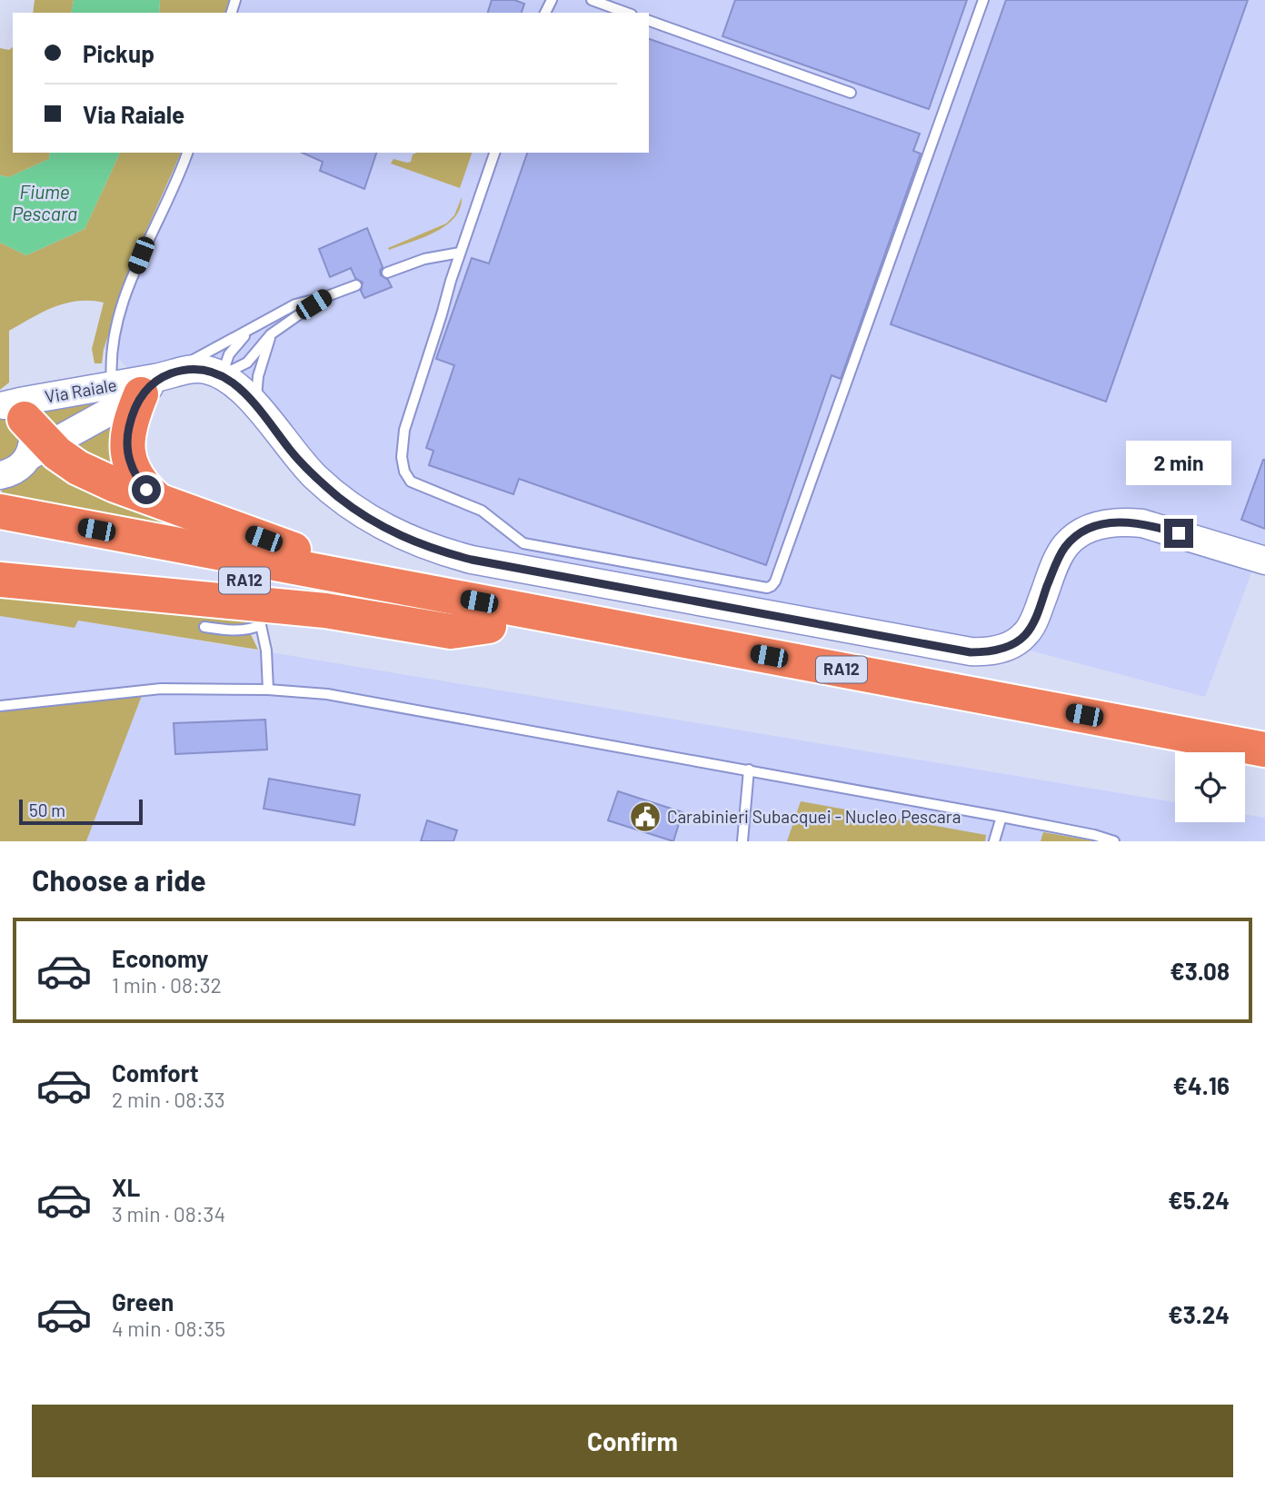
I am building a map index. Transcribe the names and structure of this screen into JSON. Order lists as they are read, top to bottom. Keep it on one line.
{"streets":{"highway":["RA12"],"street":["Via Raiale"]},"water":["Fiume Pescara"],"places":{"public building":["Carabinieri Subacquei - Nucleo Pescara"]},"scale_bar":"50 m","page":{"banner":["Pickup","Via Raiale"],"bubble":"2 min","scale":"50 m","heading":"Choose a ride","list":[{"name":"Economy","note":"1 min · 08:32","value":"€3.08"},{"name":"Comfort","note":"2 min · 08:33","value":"€4.16"},{"name":"XL","note":"3 min · 08:34","value":"€5.24"},{"name":"Green","note":"4 min · 08:35","value":"€3.24"}],"buttons":"Confirm"}}
